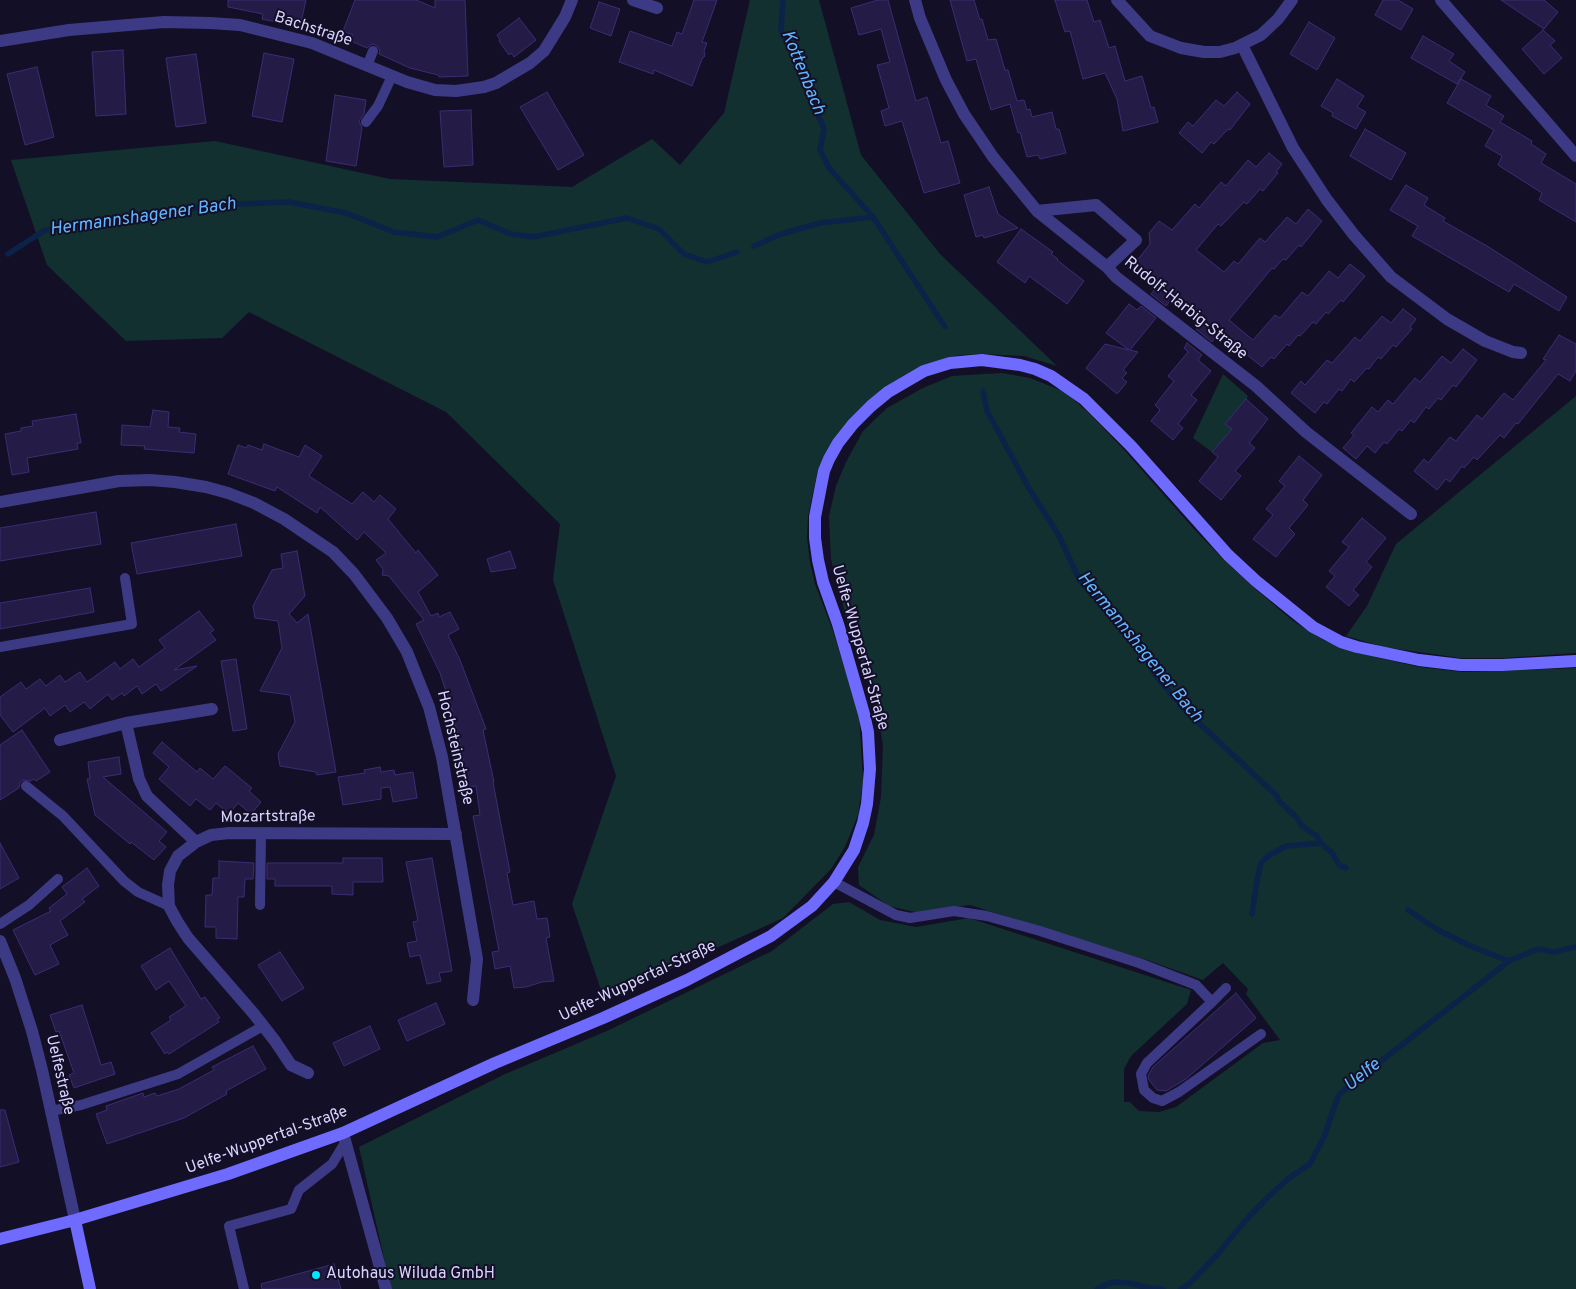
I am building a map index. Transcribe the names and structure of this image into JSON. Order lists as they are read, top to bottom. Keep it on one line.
{"streets":{"main road":["Uelfe-Wuppertal-Straße"],"street":["Bachstraße","Rudolf-Harbig-Straße","Hochsteinstraße","Mozartstraße","Uelfestraße"]},"crossings":[["Uelfe-Wuppertal-Straße","Uelfestraße"],["Hochsteinstraße","Mozartstraße"]],"water":["Kottenbach","Hermannshagener Bach","Uelfe"],"places":["Autohaus Wiluda GmbH"]}
